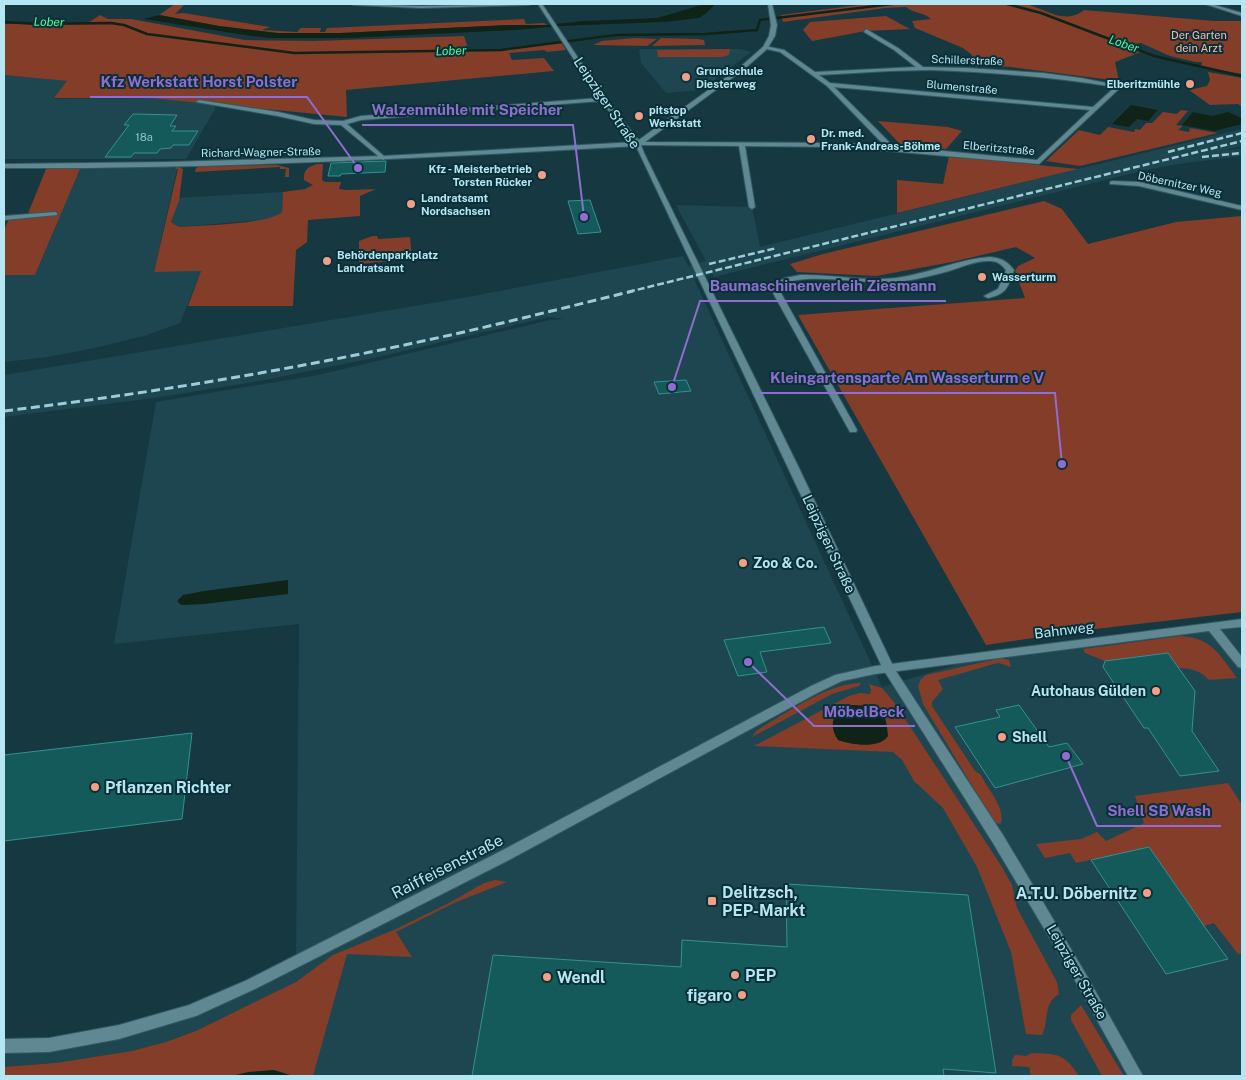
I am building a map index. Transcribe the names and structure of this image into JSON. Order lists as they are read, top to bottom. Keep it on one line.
{"streets":{"street":["Schillerstraße","Blumenstraße","Leipziger Straße","Elberitzstraße","Richard-Wagner-Straße","Döbernitzer Weg","Bahnweg","Raiffeisenstraße"]},"crossings":[["Schillerstraße","Elberitzstraße"],["Blumenstraße","Elberitzstraße"],["Leipziger Straße","Elberitzstraße"],["Leipziger Straße","Richard-Wagner-Straße"],["Leipziger Straße","Bahnweg"],["Leipziger Straße","Raiffeisenstraße"],["Elberitzstraße","Richard-Wagner-Straße"],["Bahnweg","Raiffeisenstraße"]],"water":["Lober"],"parks":["Der Garten dein Arzt"],"places":{"other":["Grundschule Diesterweg","Elberitzmühle","pitstop Werkstatt","Dr. med. Frank-Andreas-Böhme","Kfz Werkstatt Horst Polster","Kfz - Meisterbetrieb Torsten Rücker","Landratsamt Nordsachsen","Walzenmühle mit Speicher","Behördenparkplatz Landratsamt","Wasserturm","Baumaschinenverleih Ziesmann","Kleingartensparte Am Wasserturm e V","Zoo & Co.","MöbelBeck","Autohaus Gülden","Shell","Shell SB Wash","Pflanzen Richter","A.T.U. Döbernitz","PEP","Wendl","figaro"],"transit":["Delitzsch, PEP-Markt"]},"house_numbers":["18a"]}
